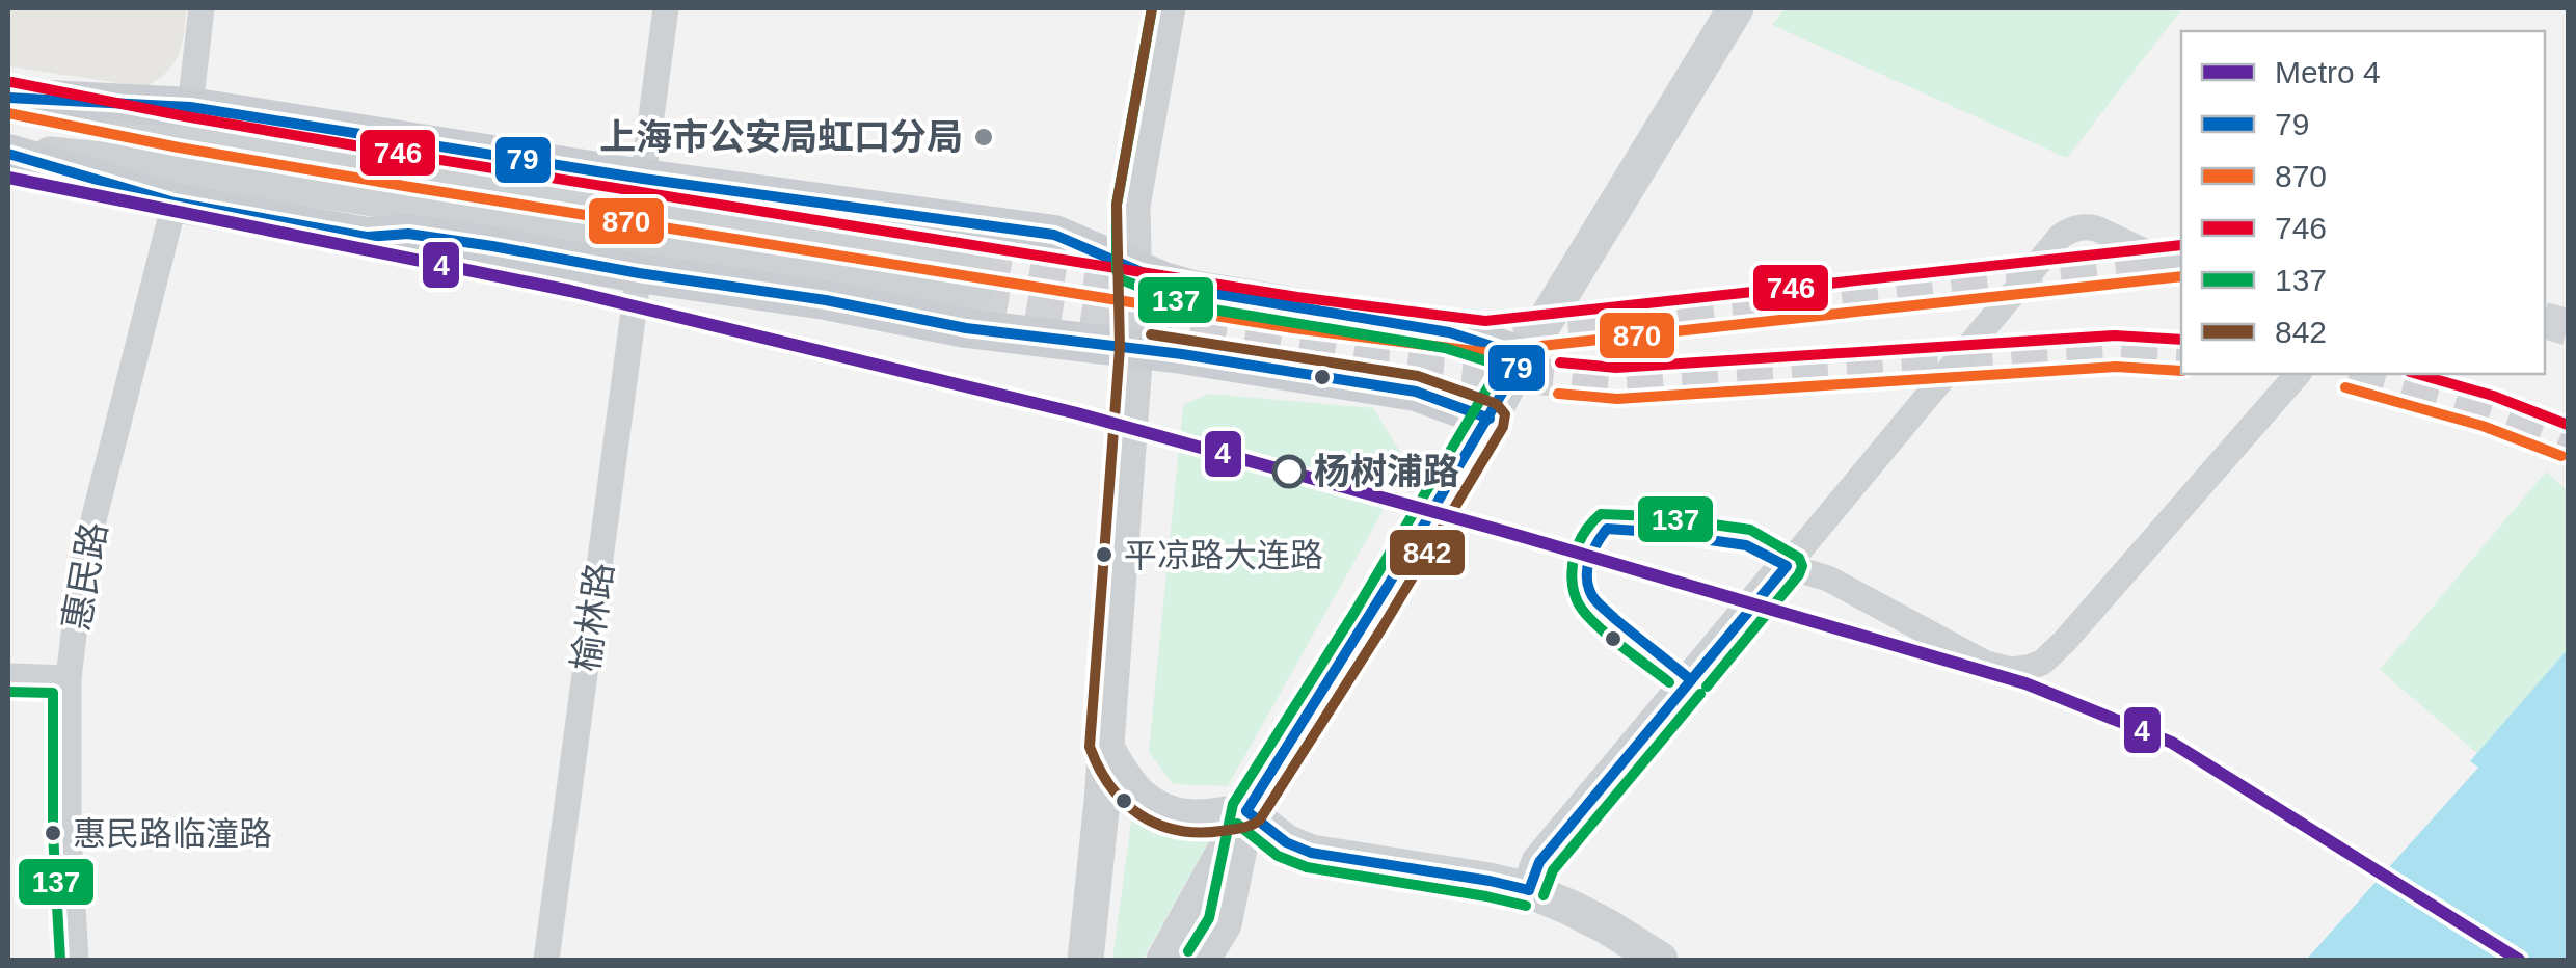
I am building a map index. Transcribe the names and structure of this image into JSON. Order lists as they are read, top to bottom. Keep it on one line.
{"streets":{"street":["惠民路","榆林路"]},"places":["上海市公安局虹口分局","杨树浦路","平凉路大连路","惠民路临潼路"],"lines":["transit line 137","transit line 842","transit line 746","transit line 79","transit line 870","metro line 4"],"legend":["Metro 4","79","870","746","137","842"]}
